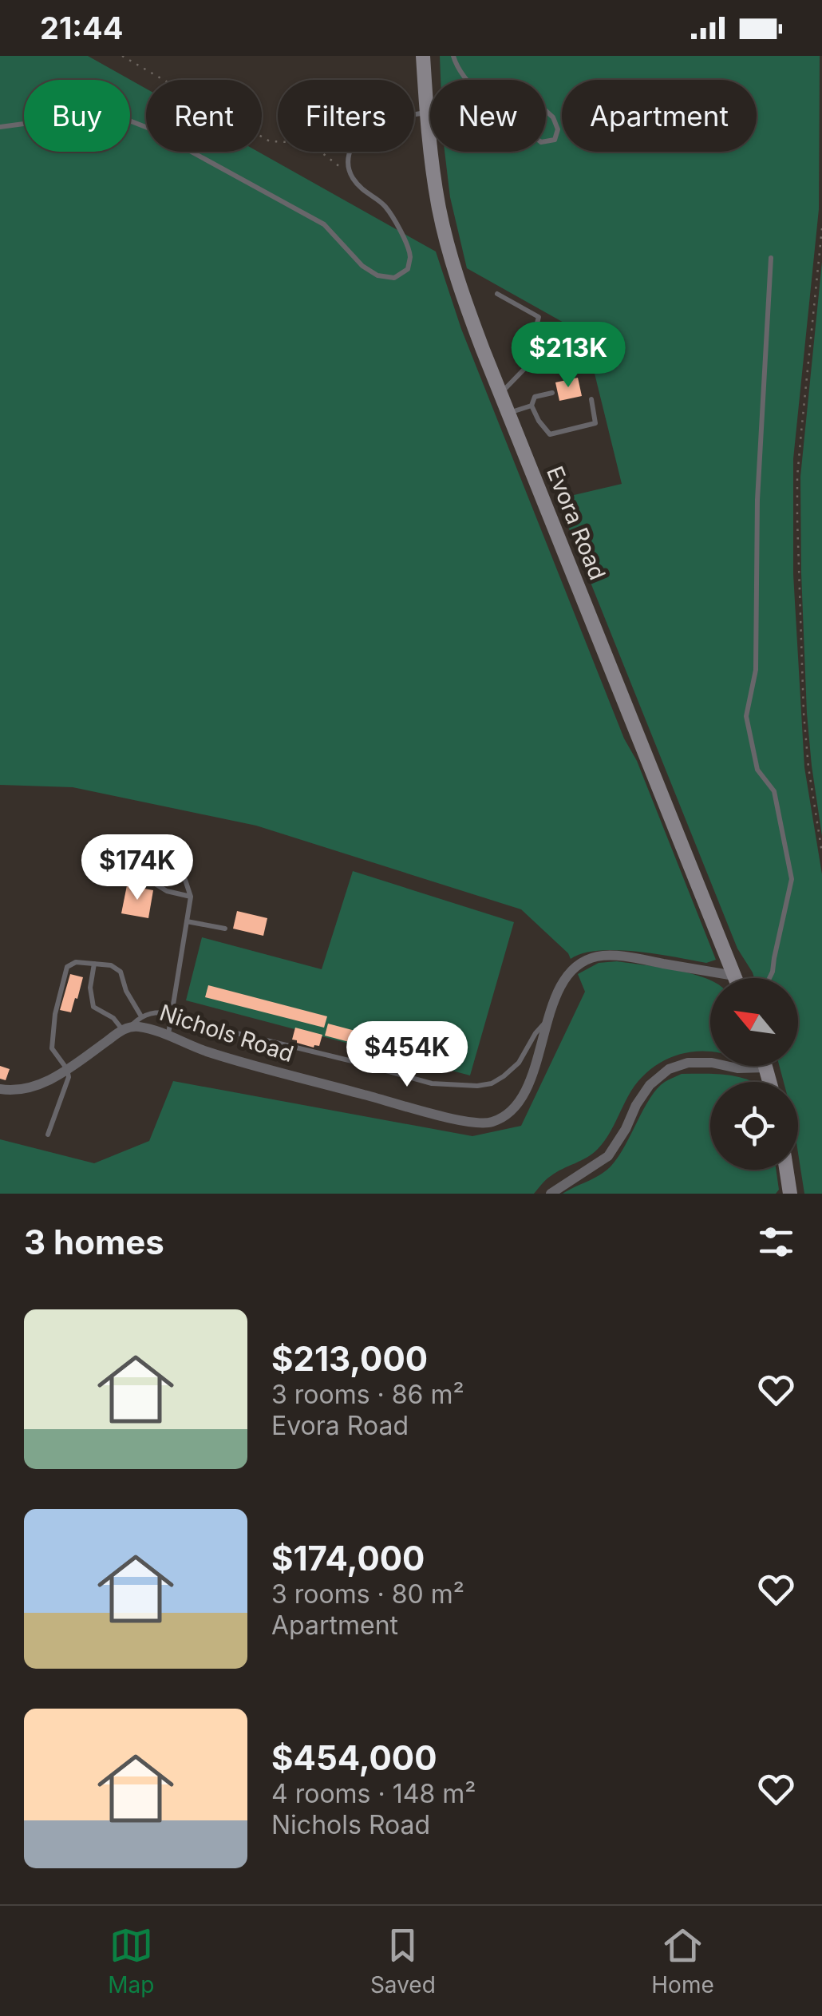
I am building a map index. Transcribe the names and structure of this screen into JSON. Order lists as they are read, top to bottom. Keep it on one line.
{"streets":{"street":["Evora Road","Nichols Road"]},"crossings":[["Evora Road","Nichols Road"]],"north":"top left","page":{"status":"21:44","chip":["Buy","Rent","Filters","New","Apartment"],"price":["$213K","$174K","$454K"],"heading":"3 homes","list":[{"name":"$213,000","note":"3 rooms · 86 m² · Evora Road"},{"name":"$174,000","note":"3 rooms · 80 m² · Apartment"},{"name":"$454,000","note":"4 rooms · 148 m² · Nichols Road"}],"tabs":["Map","Saved","Home"]}}
